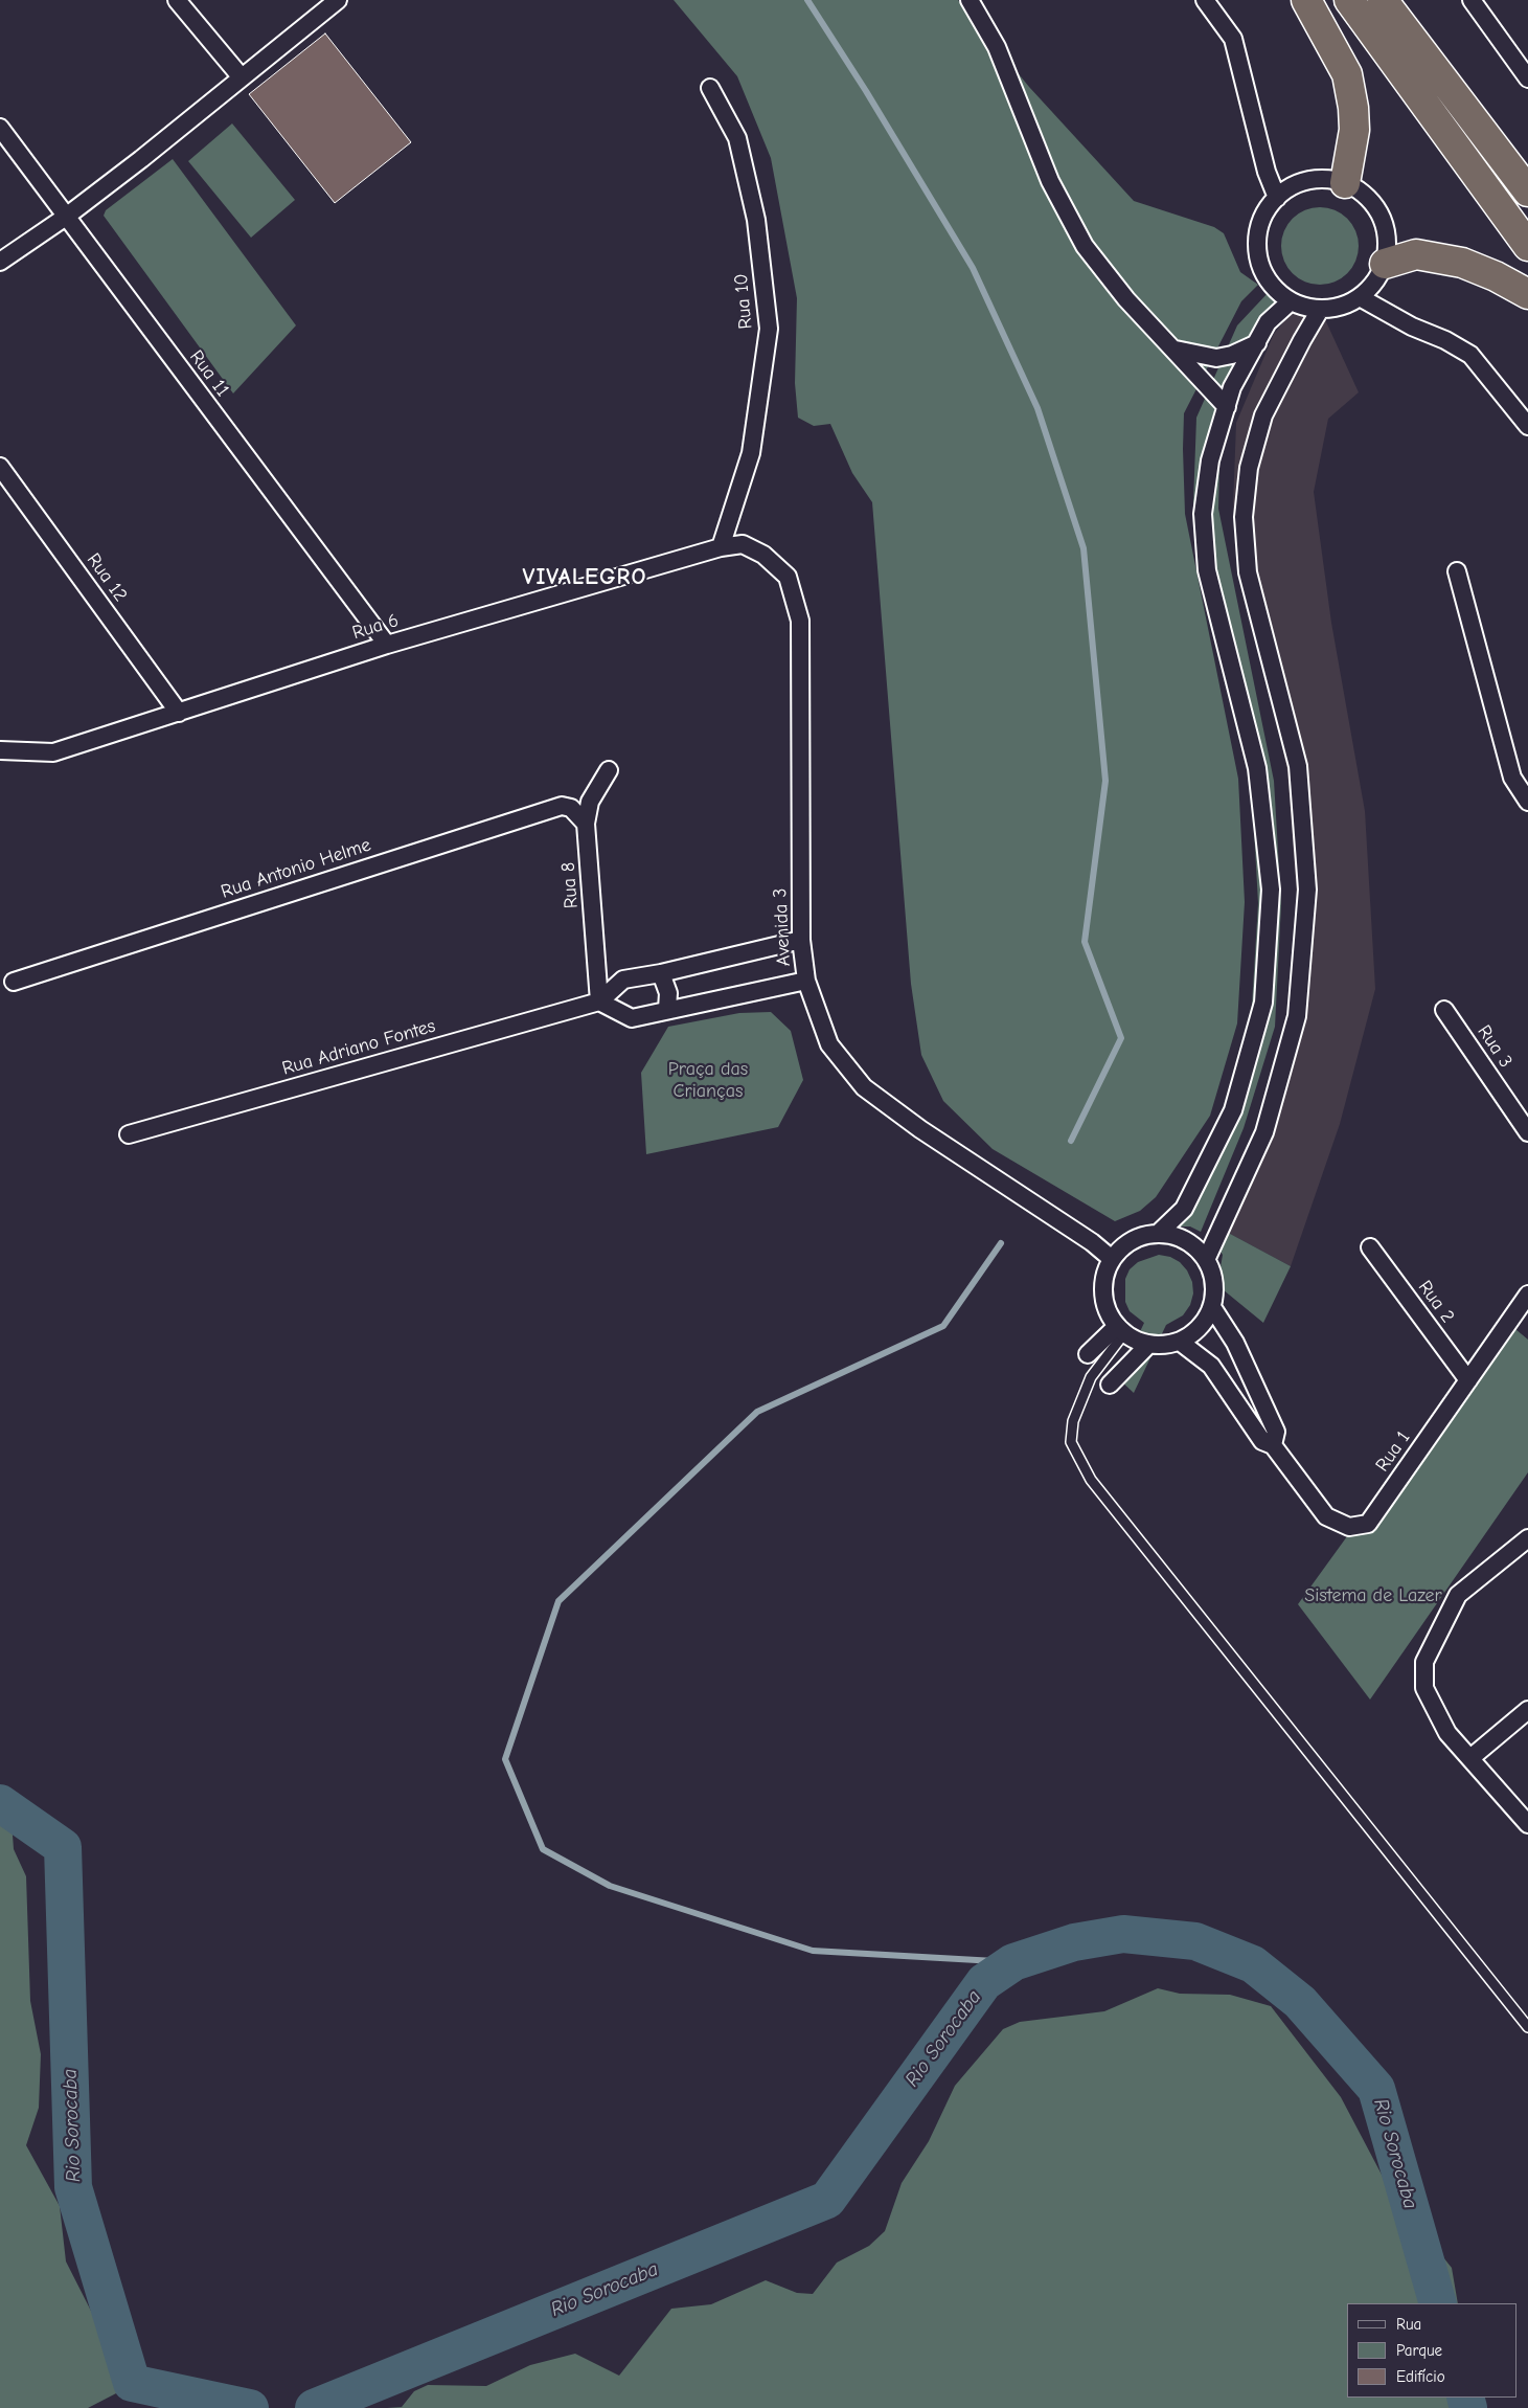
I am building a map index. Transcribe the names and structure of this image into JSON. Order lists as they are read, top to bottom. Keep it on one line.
{"streets":{"street":["Rua 10","Rua 11","Rua 12","Rua 6","Rua Antonio Helme","Rua 8","Avenida 3","Rua 3","Rua Adriano Fontes","Rua 2","Rua 1"]},"crossings":[["Rua 10","Rua 6"],["Rua 11","Rua 6"],["Rua 12","Rua 6"],["Rua 6","Avenida 3"],["Rua Antonio Helme","Rua 8"],["Rua 8","Rua Adriano Fontes"],["Avenida 3","Rua Adriano Fontes"],["Avenida 3","Rua 1"],["Rua 2","Rua 1"]],"districts":["VIVALEGRO"],"water":["Rio Sorocaba"],"parks":["Praça das Crianças","Sistema de Lazer"],"legend":["Rua","Parque","Edifício"]}
